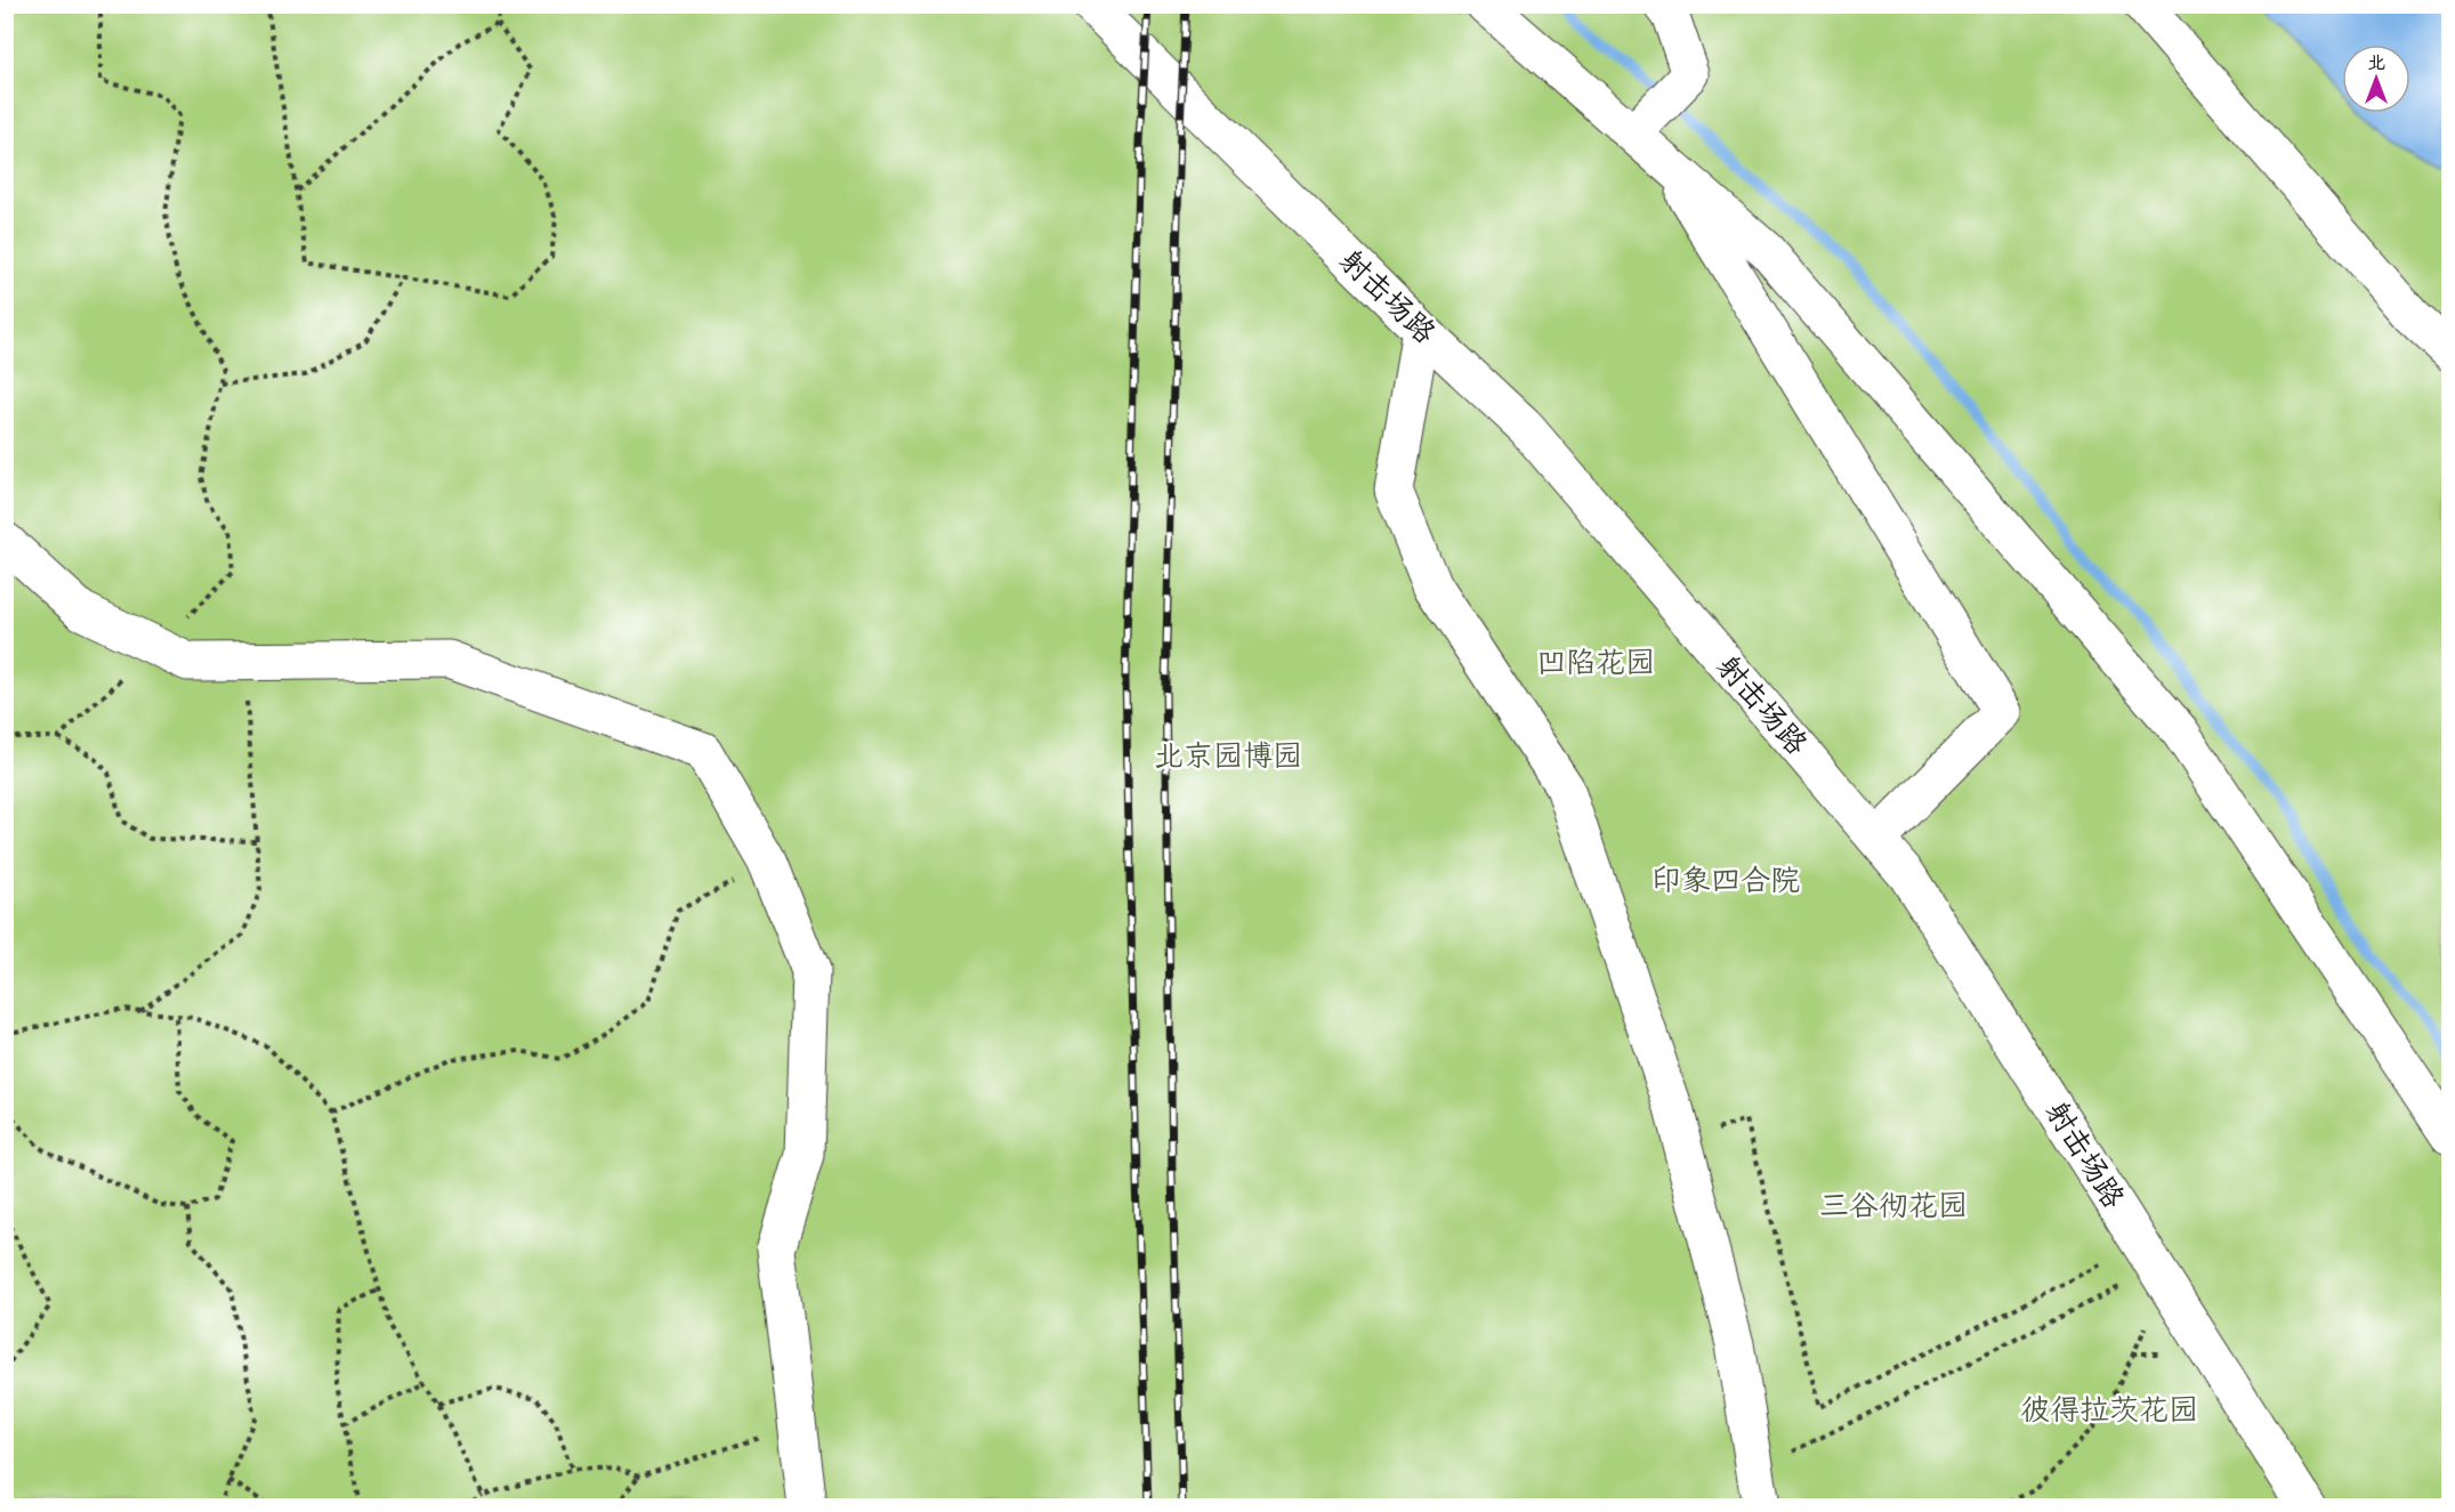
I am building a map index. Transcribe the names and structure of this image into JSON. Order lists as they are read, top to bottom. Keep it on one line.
{"streets":{"street":["射击场路"]},"parks":["凹陷花园","北京园博园","印象四合院","三谷彻花园","彼得拉茨花园"],"north":"top"}
